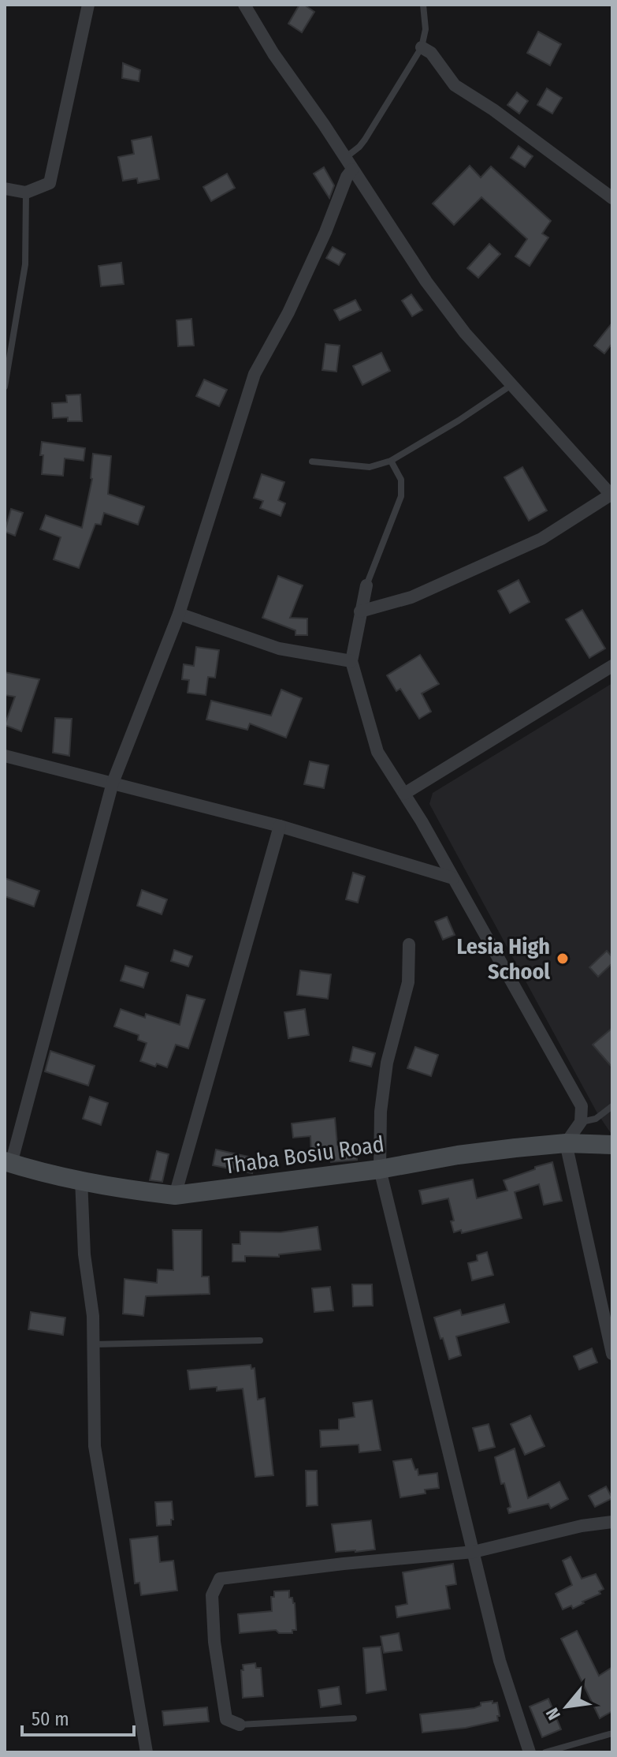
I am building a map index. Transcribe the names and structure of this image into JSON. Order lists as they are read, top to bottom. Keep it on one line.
{"streets":{"street":["Thaba Bosiu Road"]},"places":["Lesia High School"],"scale_bar":"50 m","north":"bottom left"}
